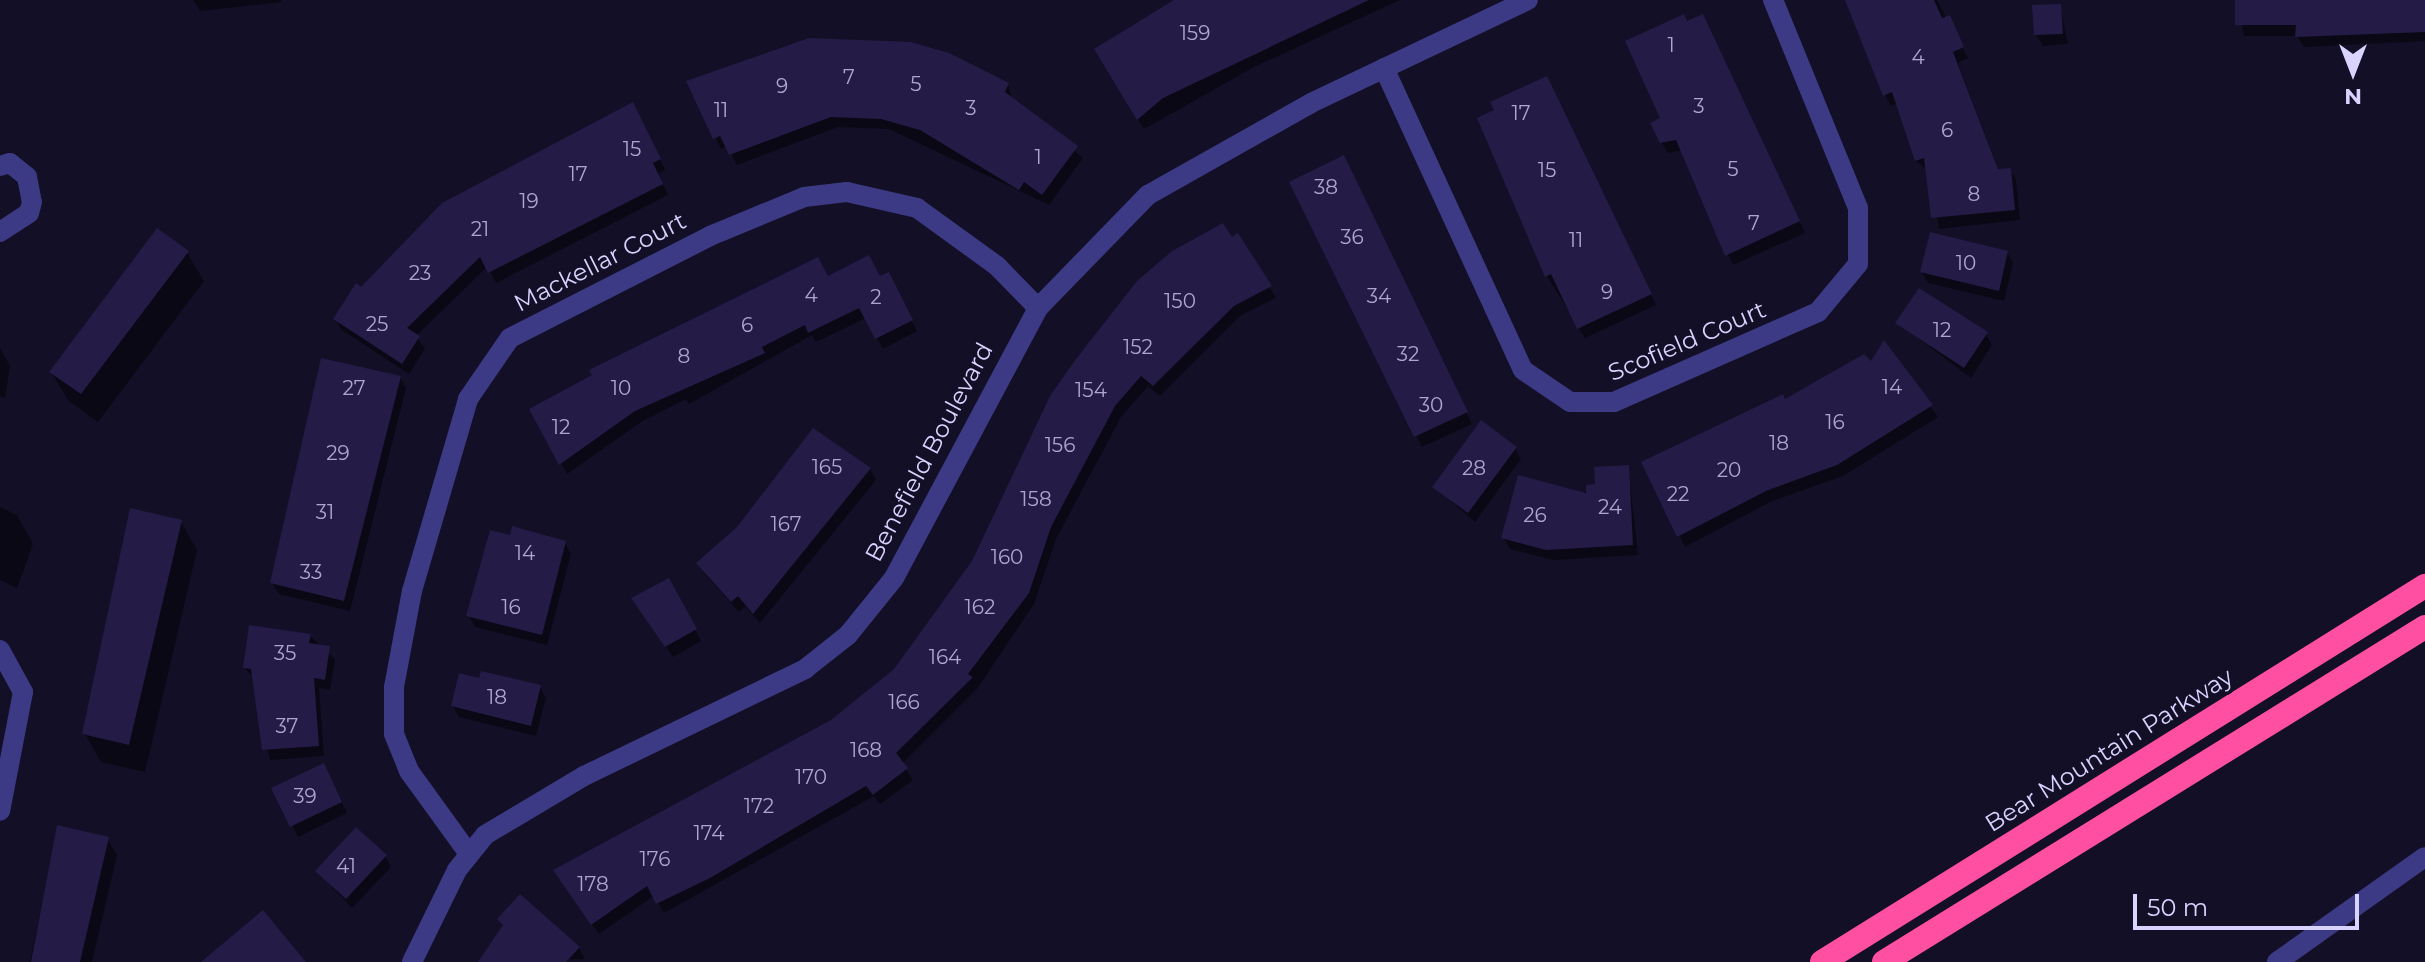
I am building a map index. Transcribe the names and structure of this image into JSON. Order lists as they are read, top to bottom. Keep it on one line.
{"streets":{"highway":["Bear Mountain Parkway"],"street":["Mackellar Court","Scofield Court","Benefield Boulevard"]},"crossings":[["Mackellar Court","Benefield Boulevard"],["Scofield Court","Benefield Boulevard"]],"house_numbers":["159","1","4","7","5","9","3","3","11","17","6","15","1","5","15","17","38","8","19","7","21","36","11","10","23","9","4","34","2","150","25","6","12","152","32","8","14","27","10","154","30","16","12","18","156","29","165","28","20","22","158","24","31","26","167","14","160","33","16","162","35","164","18","166","37","168","170","39","172","174","176","41","178"],"scale_bar":"50 m","north":"bottom"}
